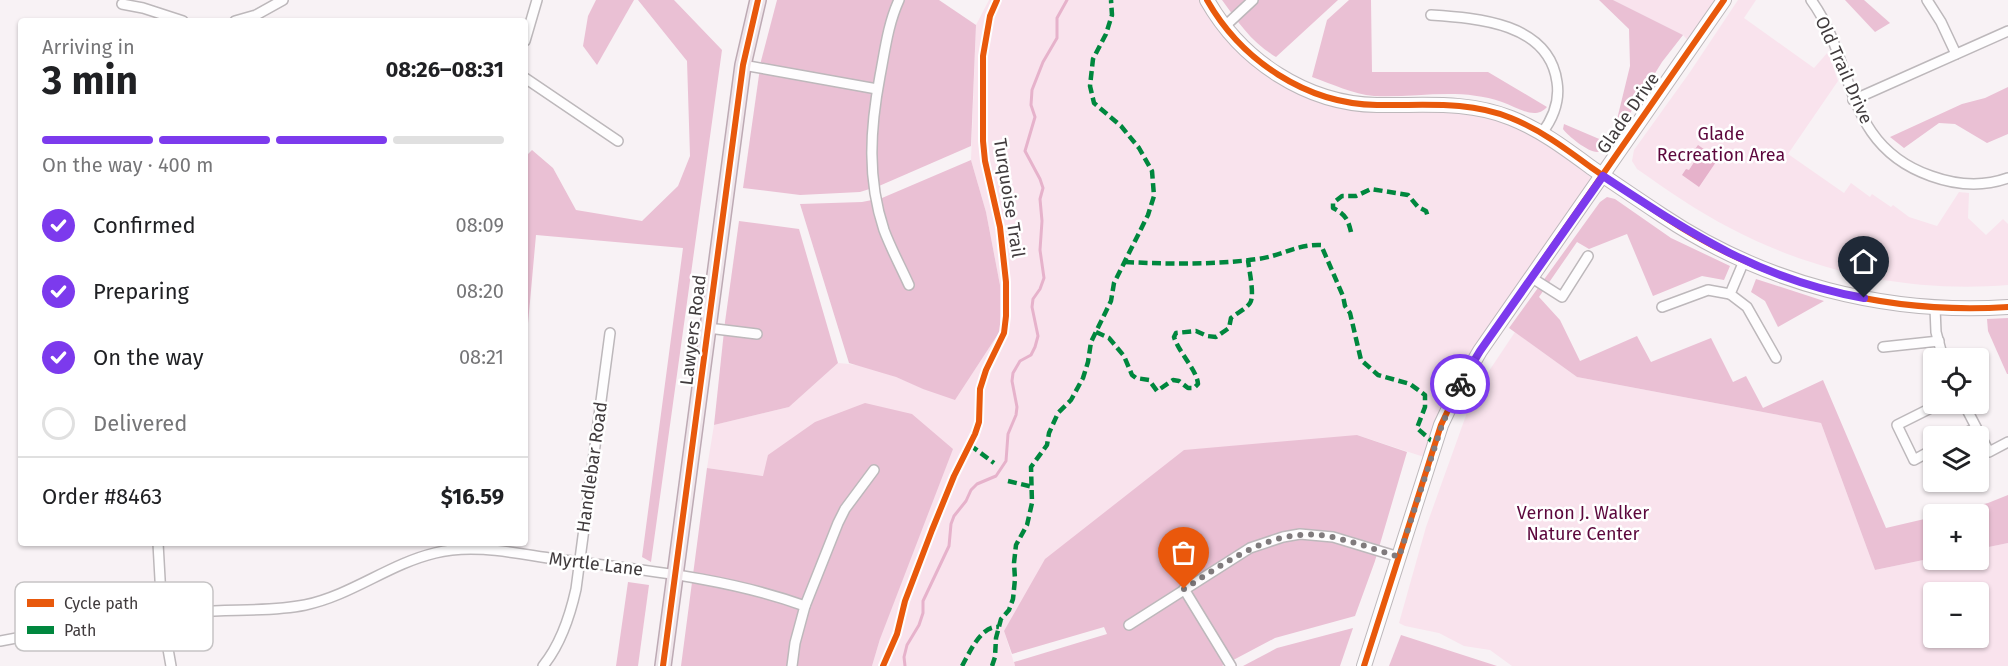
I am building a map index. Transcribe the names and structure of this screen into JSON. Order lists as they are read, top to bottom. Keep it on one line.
{"streets":{"main road":["Lawyers Road"],"street":["Old Trail Drive","Glade Drive","Handlebar Road","Myrtle Lane"],"cycle path":["Turquoise Trail"]},"crossings":[["Lawyers Road","Myrtle Lane"],["Handlebar Road","Myrtle Lane"]],"parks":["Glade Recreation Area","Vernon J. Walker Nature Center"],"legend":["Cycle path","Path"],"page":{"heading":["3 min","Arriving in","08:26–08:31"],"panel":["Order #8463","$16.59"],"bar":"On the way · 400 m","list":[["Confirmed","08:09"],["Preparing","08:20"],["On the way","08:21"],"Delivered"],"map_buttons":["+","−"]}}
